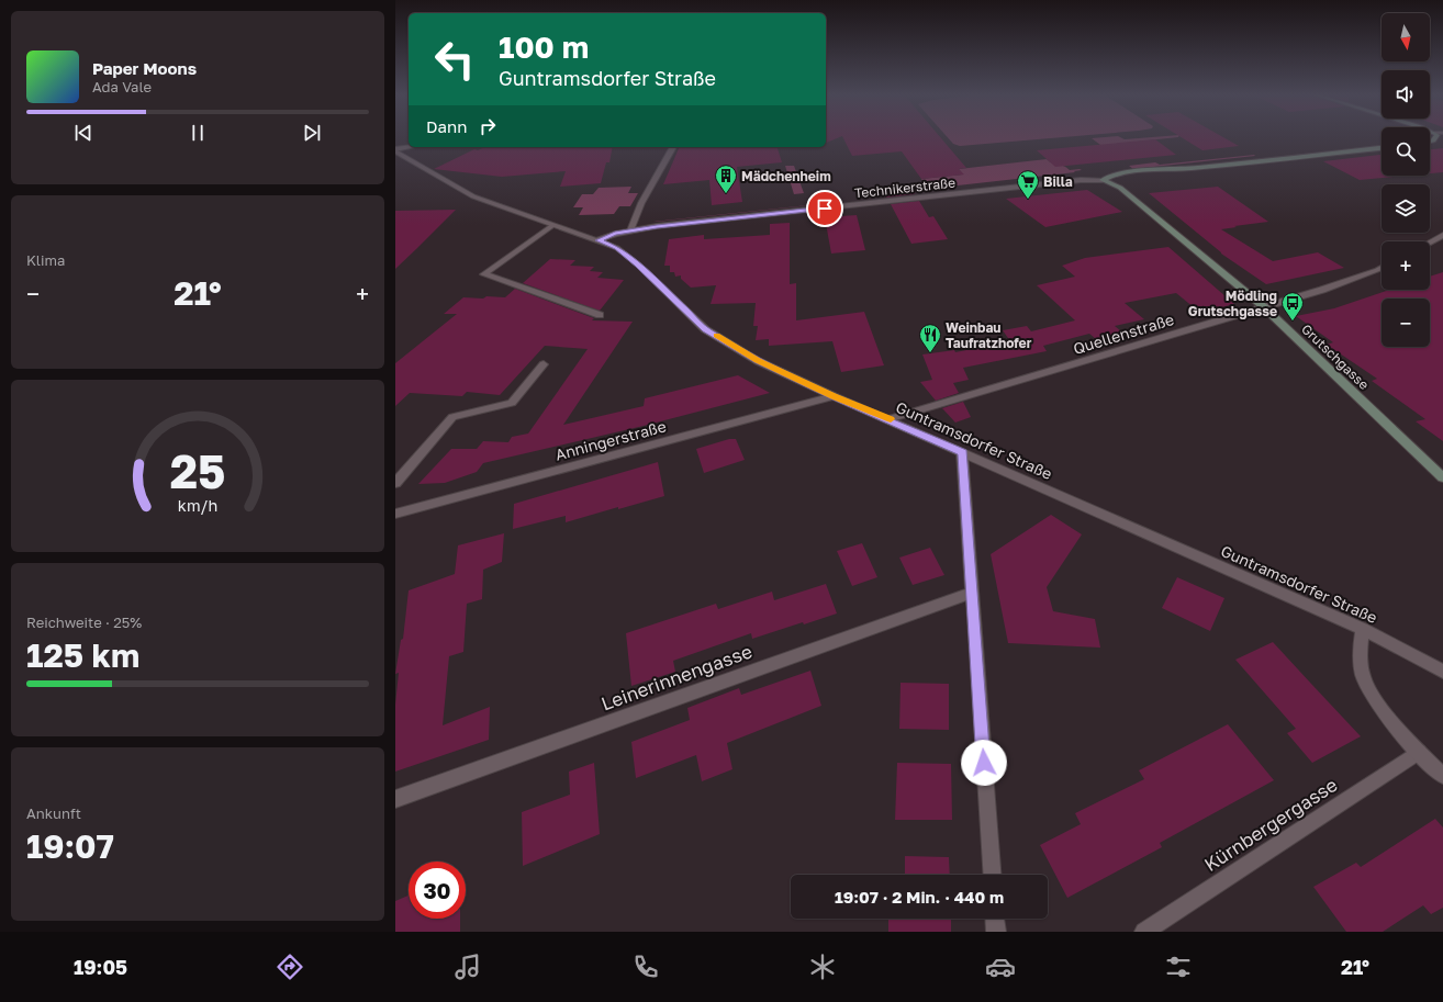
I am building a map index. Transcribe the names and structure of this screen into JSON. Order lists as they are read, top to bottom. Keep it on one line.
{"streets":{"main road":["Technikerstraße","Grutschgasse"],"street":["Quellenstraße","Anningerstraße","Guntramsdorfer Straße","Leinerinnengasse","Kürnbergergasse"]},"crossings":[["Technikerstraße","Grutschgasse"],["Technikerstraße","Guntramsdorfer Straße"],["Quellenstraße","Grutschgasse"],["Quellenstraße","Guntramsdorfer Straße"],["Anningerstraße","Guntramsdorfer Straße"]],"places":{"building":["Mädchenheim"],"supermarket":["Billa"],"bus stop":["Mödling Grutschgasse"],"restaurant":["Weinbau Taufratzhofer"]},"north":"bottom","page":{"map_buttons":["+","−"],"turn":["100 m","Guntramsdorfer Straße"],"song":["Paper Moons","Ada Vale"],"then":"Dann","tile":["Klima",["Reichweite · 25%","125 km"],["Ankunft","19:07"]],"heat":["−","21°","+"],"limit":"30","trip":"19:07 · 2 Min. · 440 m","tabs":["19:05","21°"],"gauge":["25","km/h"]}}
